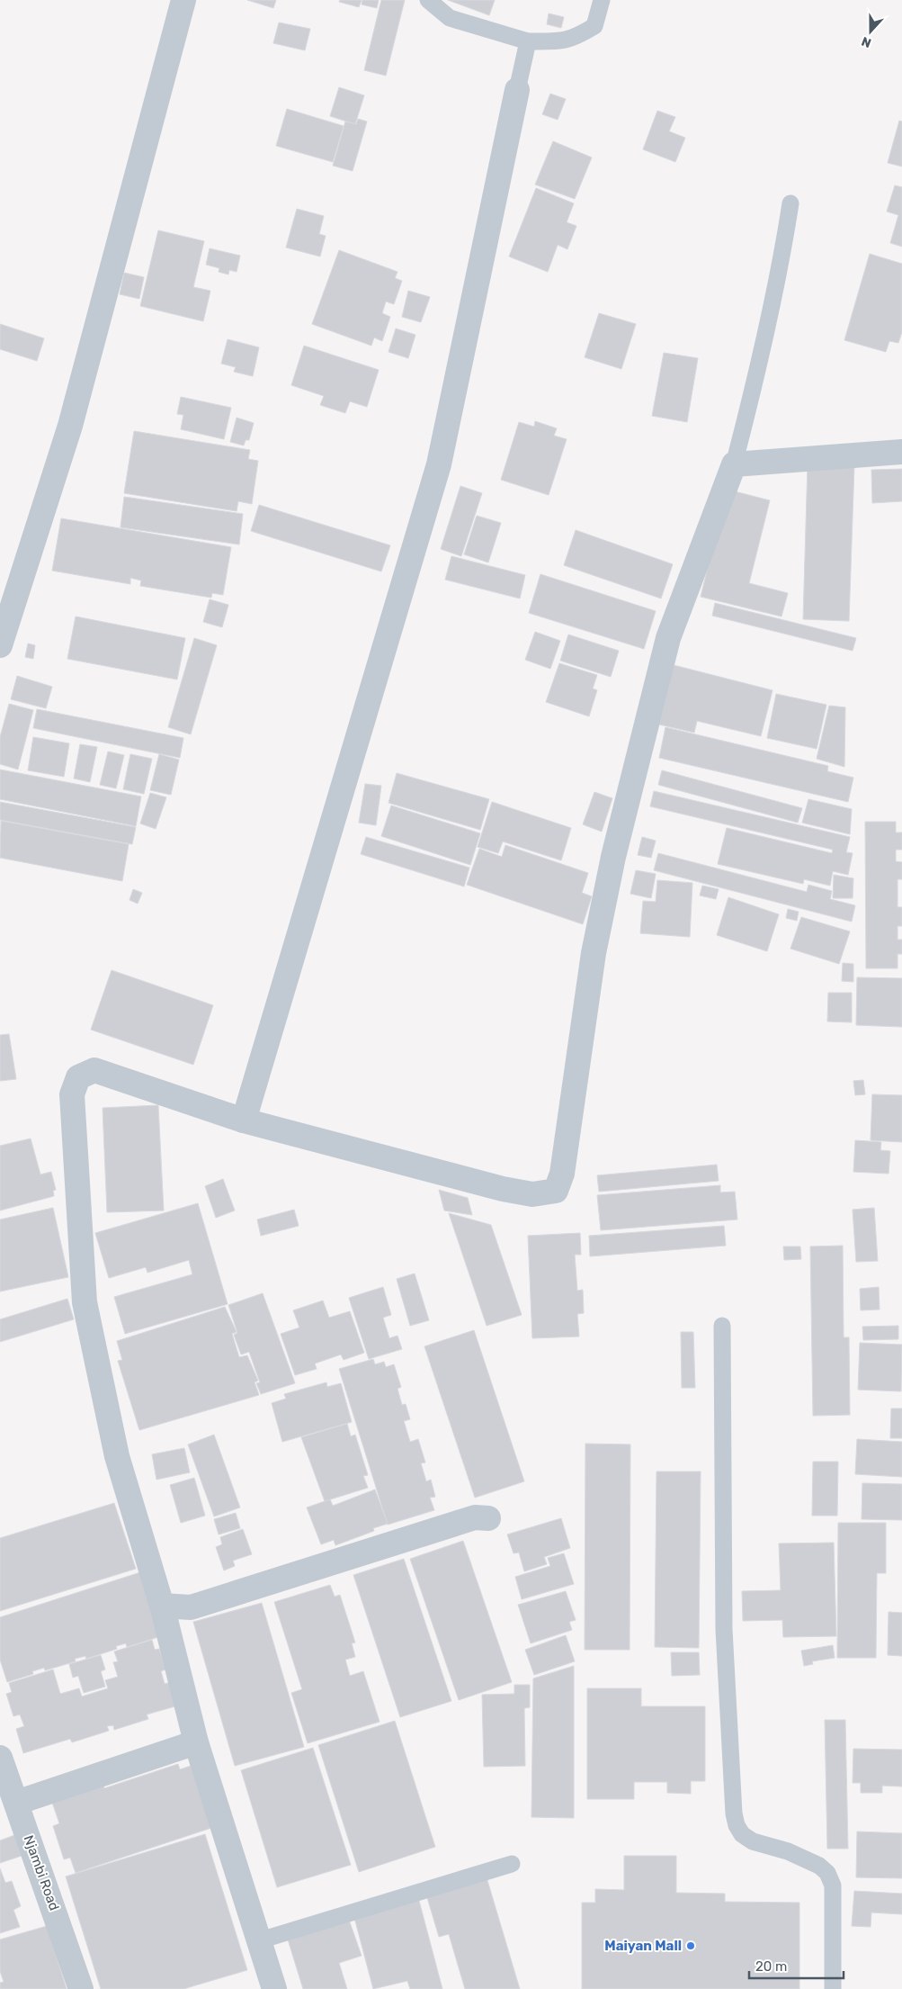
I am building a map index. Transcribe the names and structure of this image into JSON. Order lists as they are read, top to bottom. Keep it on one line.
{"streets":{"street":["Njambi Road"]},"places":["Maiyan Mall"],"scale_bar":"20 m","north":"bottom"}
